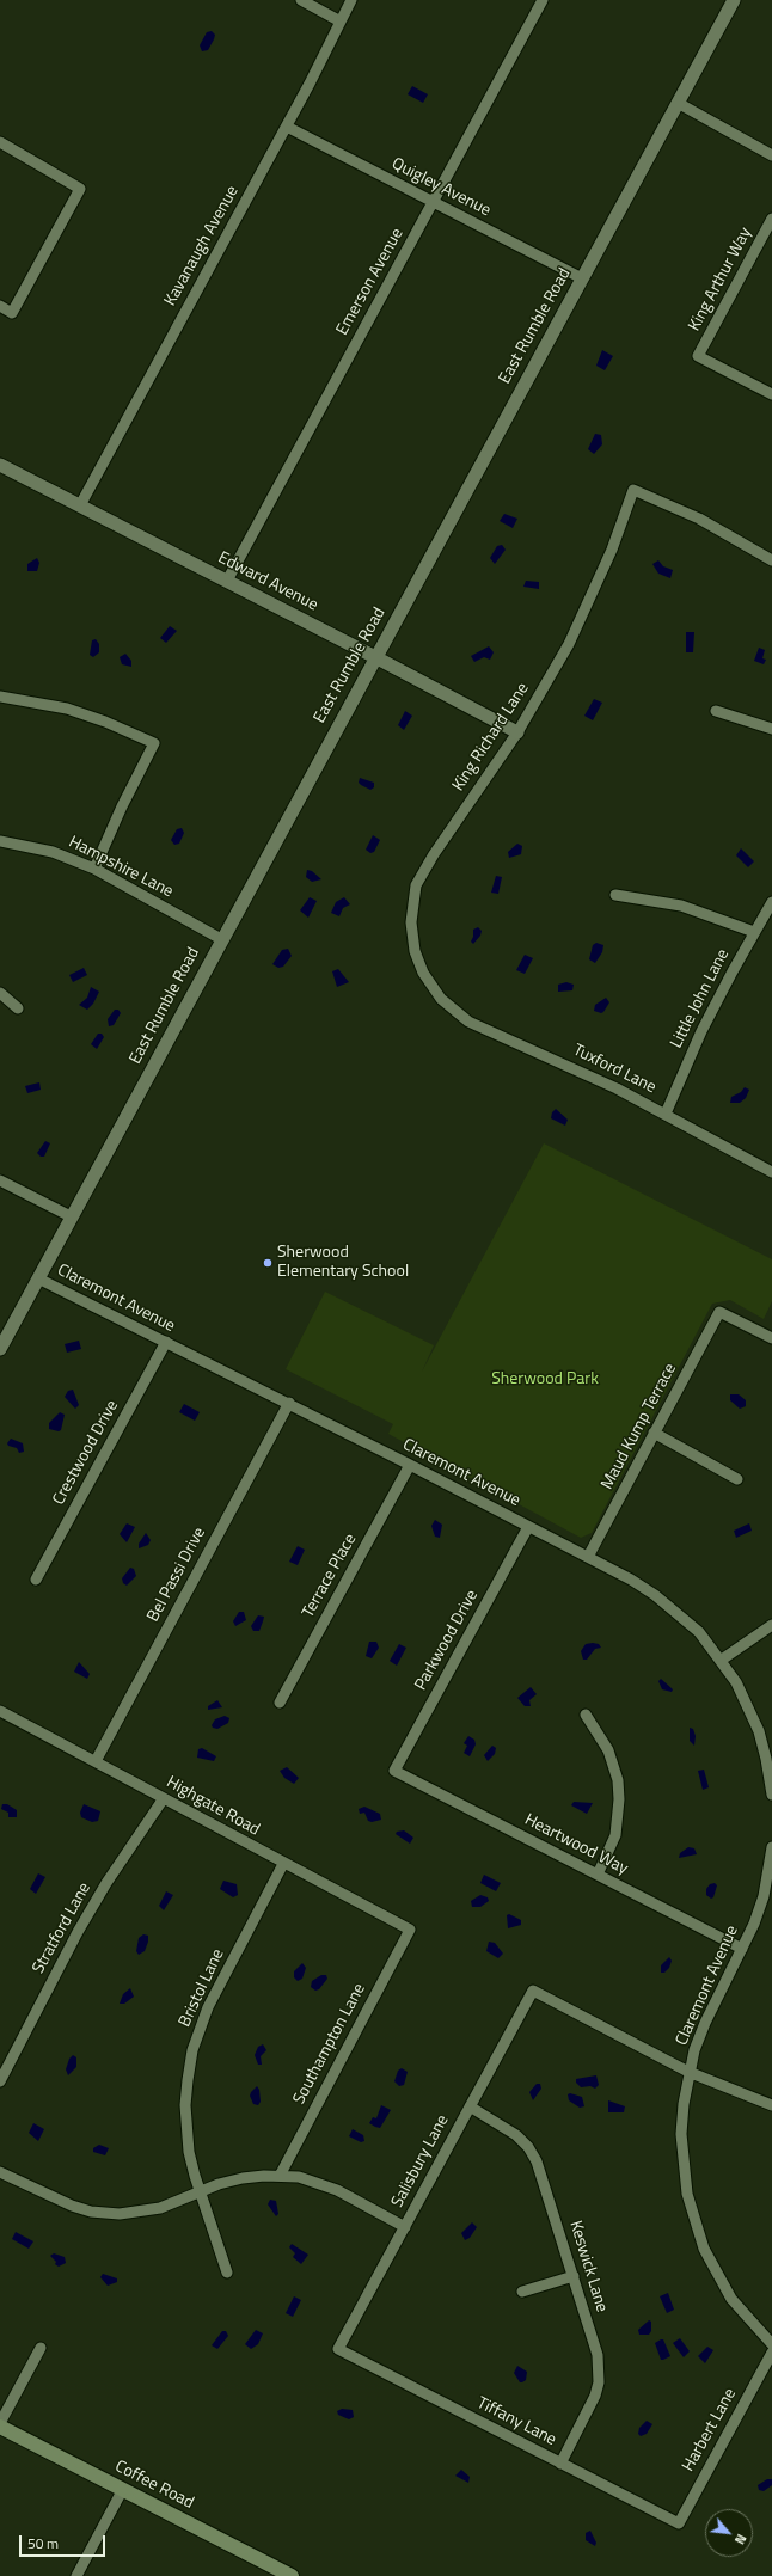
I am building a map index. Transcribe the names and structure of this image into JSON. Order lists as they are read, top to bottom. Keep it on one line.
{"streets":{"main road":["Coffee Road"],"street":["Quigley Avenue","Kavanaugh Avenue","King Arthur Way","Emerson Avenue","East Rumble Road","Edward Avenue","King Richard Lane","Hampshire Lane","Little John Lane","Tuxford Lane","Claremont Avenue","Maud Kump Terrace","Crestwood Drive","Bel Passi Drive","Terrace Place","Parkwood Drive","Highgate Road","Heartwood Way","Stratford Lane","Bristol Lane","Southampton Lane","Salisbury Lane","Keswick Lane","Tiffany Lane","Harbert Lane"]},"crossings":[["Quigley Avenue","Kavanaugh Avenue"],["Quigley Avenue","Emerson Avenue"],["Quigley Avenue","East Rumble Road"],["Kavanaugh Avenue","Edward Avenue"],["Emerson Avenue","Edward Avenue"],["East Rumble Road","Edward Avenue"],["East Rumble Road","Hampshire Lane"],["East Rumble Road","Claremont Avenue"],["Edward Avenue","King Richard Lane"],["King Richard Lane","Tuxford Lane"],["Little John Lane","Tuxford Lane"],["Claremont Avenue","Maud Kump Terrace"],["Claremont Avenue","Crestwood Drive"],["Claremont Avenue","Bel Passi Drive"],["Claremont Avenue","Terrace Place"],["Claremont Avenue","Parkwood Drive"],["Claremont Avenue","Heartwood Way"],["Claremont Avenue","Salisbury Lane"],["Bel Passi Drive","Highgate Road"],["Parkwood Drive","Heartwood Way"],["Highgate Road","Stratford Lane"],["Highgate Road","Bristol Lane"],["Highgate Road","Southampton Lane"],["Salisbury Lane","Keswick Lane"],["Salisbury Lane","Tiffany Lane"],["Keswick Lane","Tiffany Lane"],["Tiffany Lane","Harbert Lane"]],"parks":["Sherwood Park"],"places":["Sherwood Elementary School"],"scale_bar":"50 m","north":"bottom right"}
